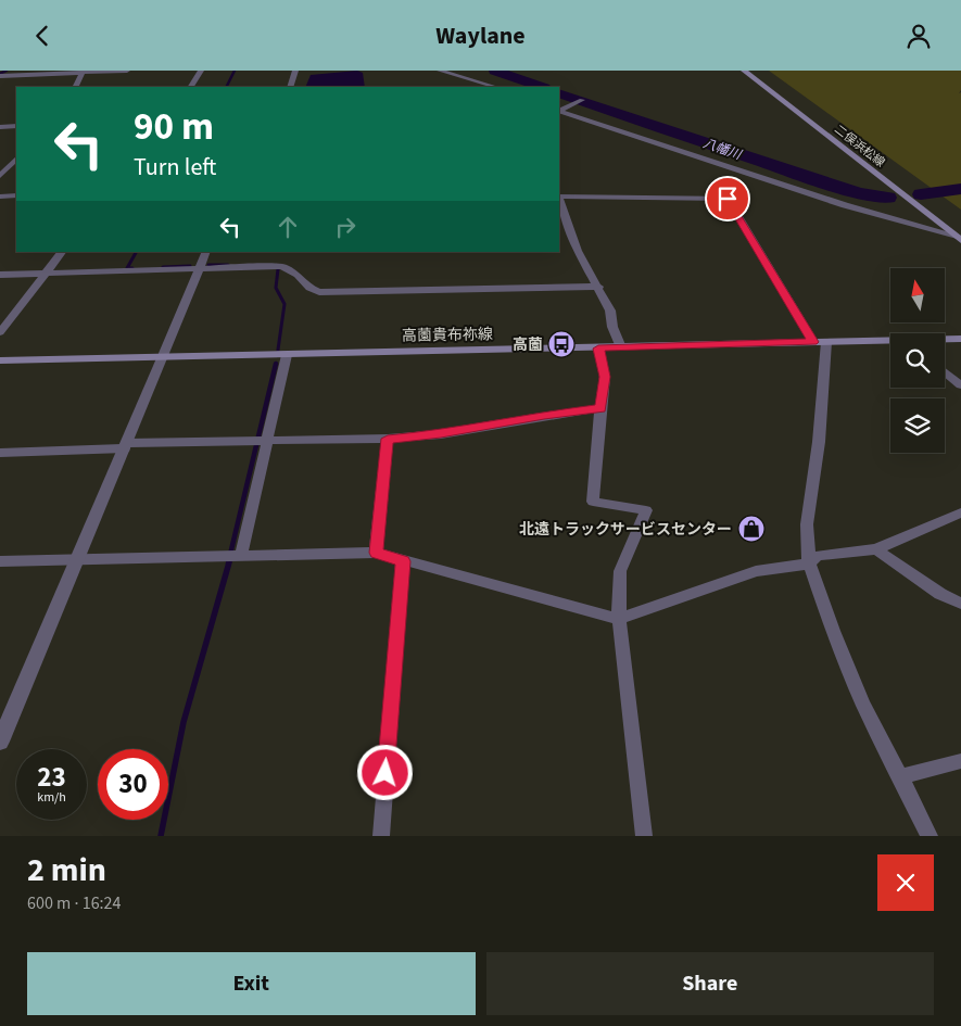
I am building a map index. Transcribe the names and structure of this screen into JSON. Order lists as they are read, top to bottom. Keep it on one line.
{"streets":{"main road":["二俣浜松線","高薗貴布祢線"]},"water":["八幡川"],"places":{"bus stop":["高薗"],"shop":["北遠トラックサービスセンター"]},"north":"top","page":{"header":"Waylane","turn":["90 m","Turn left"],"speed":"23 km/h","limit":"30","heading":["2 min","600 m · 16:24"],"buttons":["Exit","Share"]}}
